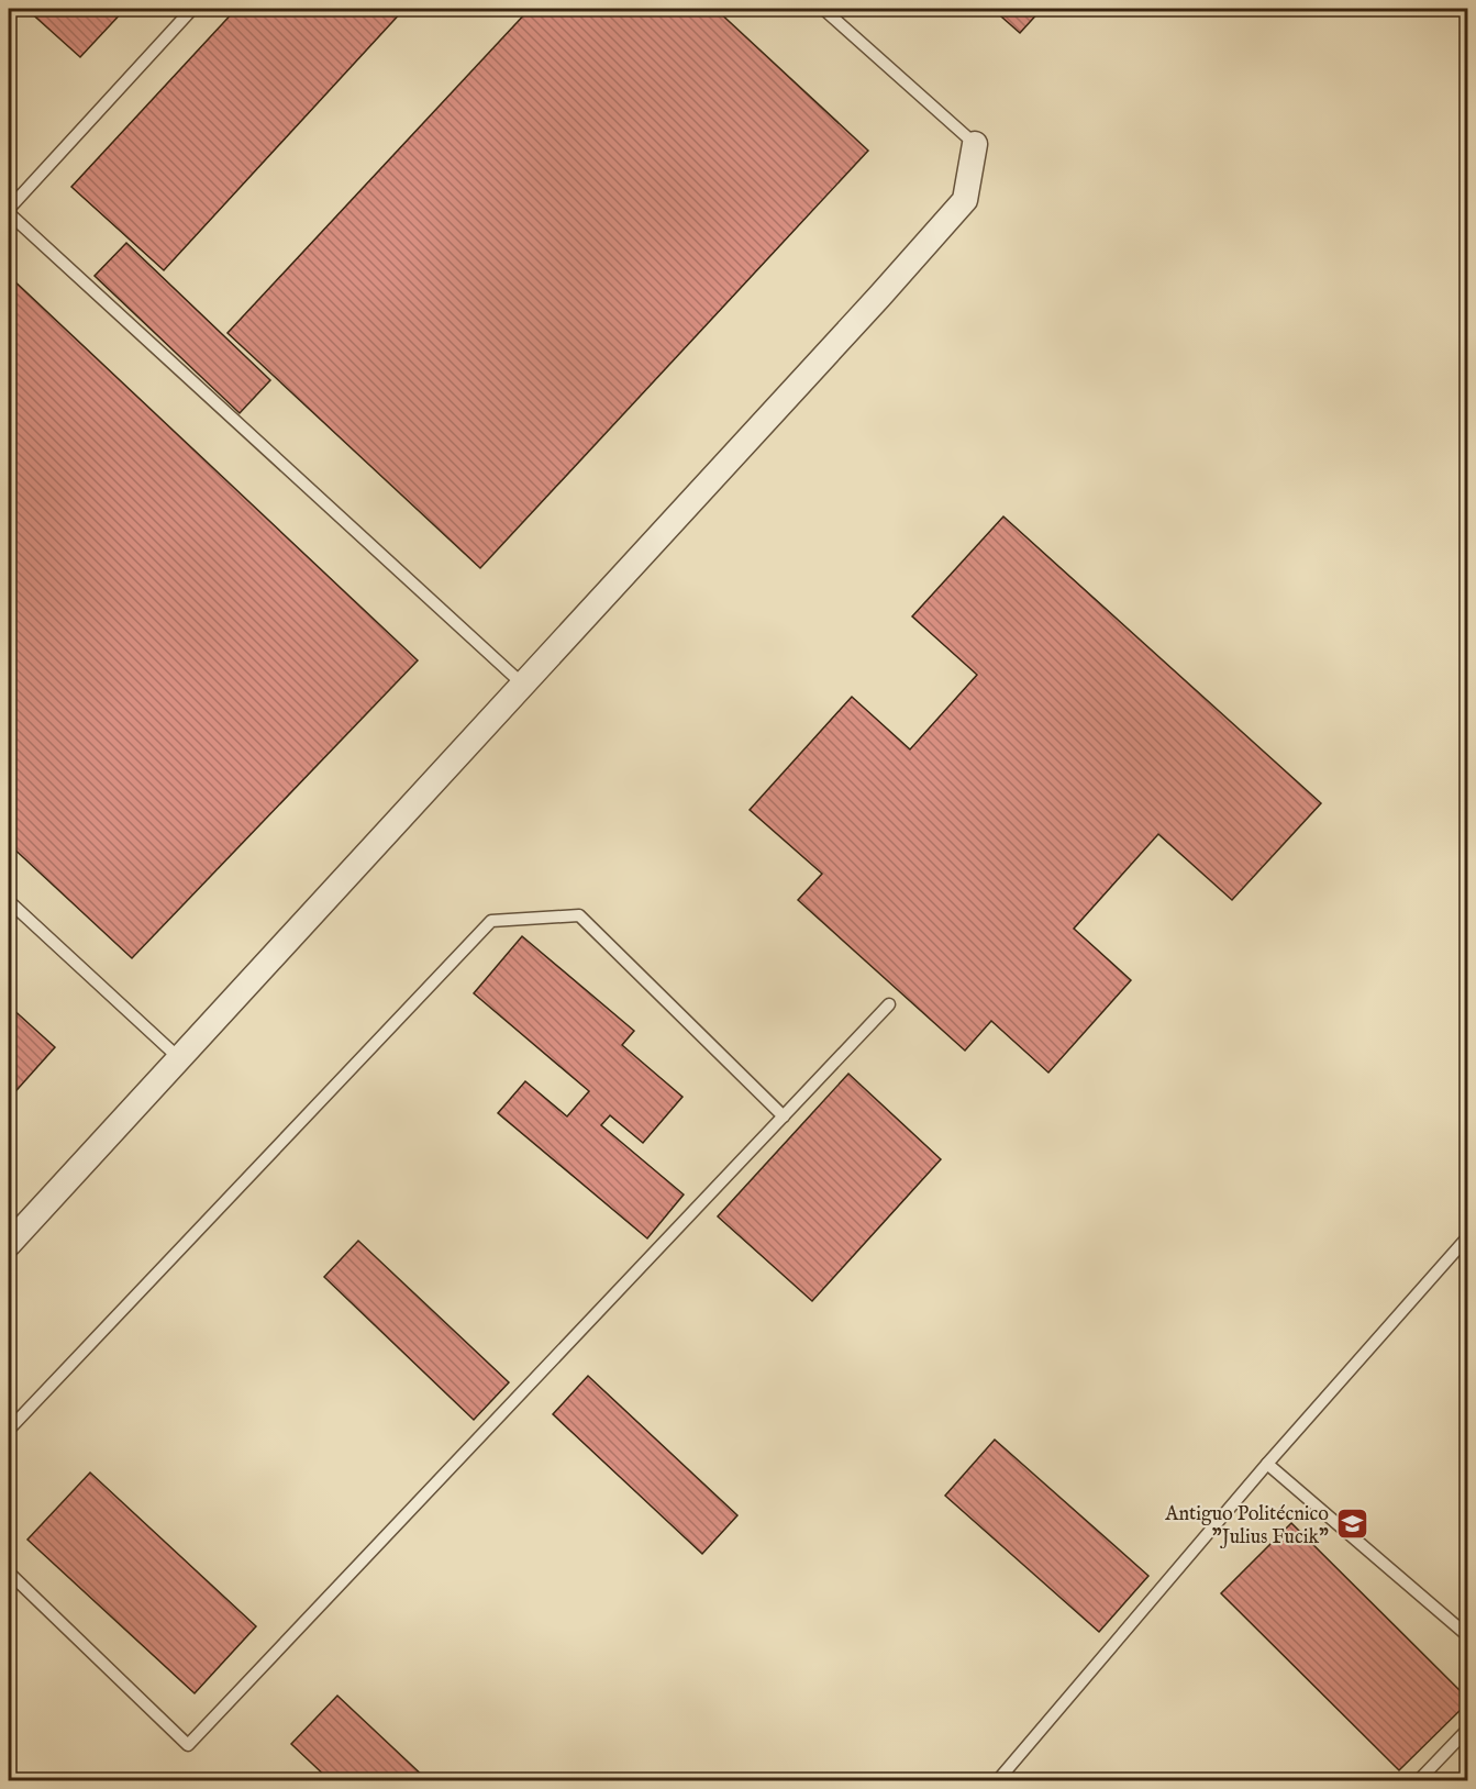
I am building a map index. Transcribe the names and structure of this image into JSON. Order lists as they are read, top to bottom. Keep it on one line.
{"places":{"school or university":["Antiguo Politécnico \"Julius Fucik\""]}}
